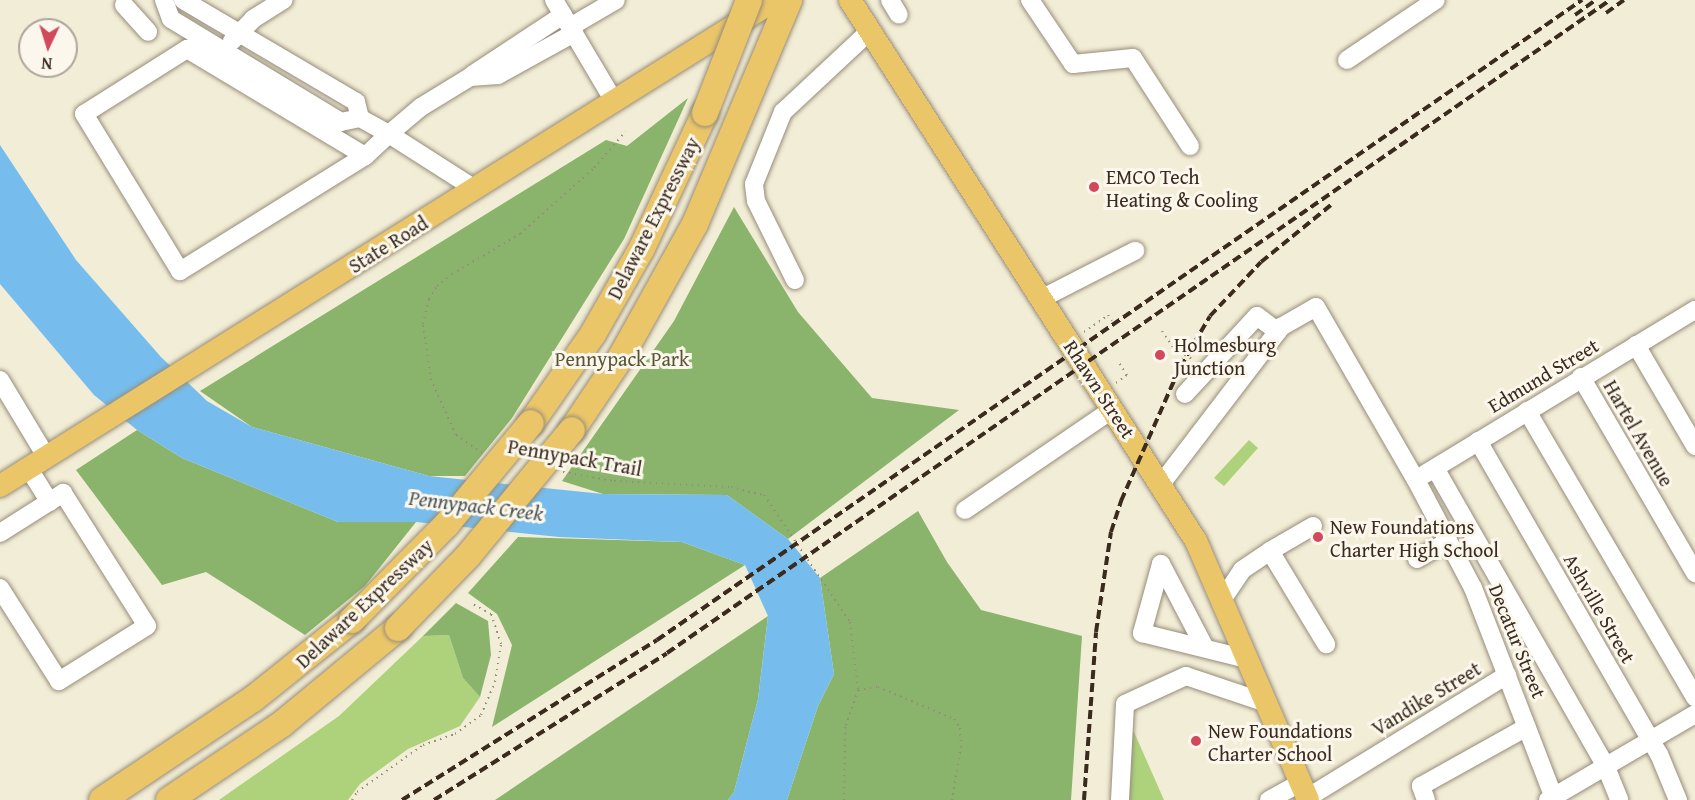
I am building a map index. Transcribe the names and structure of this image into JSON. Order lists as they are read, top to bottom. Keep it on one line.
{"streets":{"highway":["Delaware Expressway"],"main road":["State Road","Rhawn Street"],"street":["Edmund Street","Hartel Avenue","Ashville Street","Decatur Street","Vandike Street"],"path":["Pennypack Trail"]},"crossings":[["Edmund Street","Hartel Avenue"],["Edmund Street","Ashville Street"],["Edmund Street","Decatur Street"],["Rhawn Street","Vandike Street"],["Decatur Street","Vandike Street"]],"water":["Pennypack Creek"],"parks":["Pennypack Park"],"places":["EMCO Tech Heating & Cooling","Holmesburg Junction","New Foundations Charter High School","New Foundations Charter School"],"north":"bottom"}
